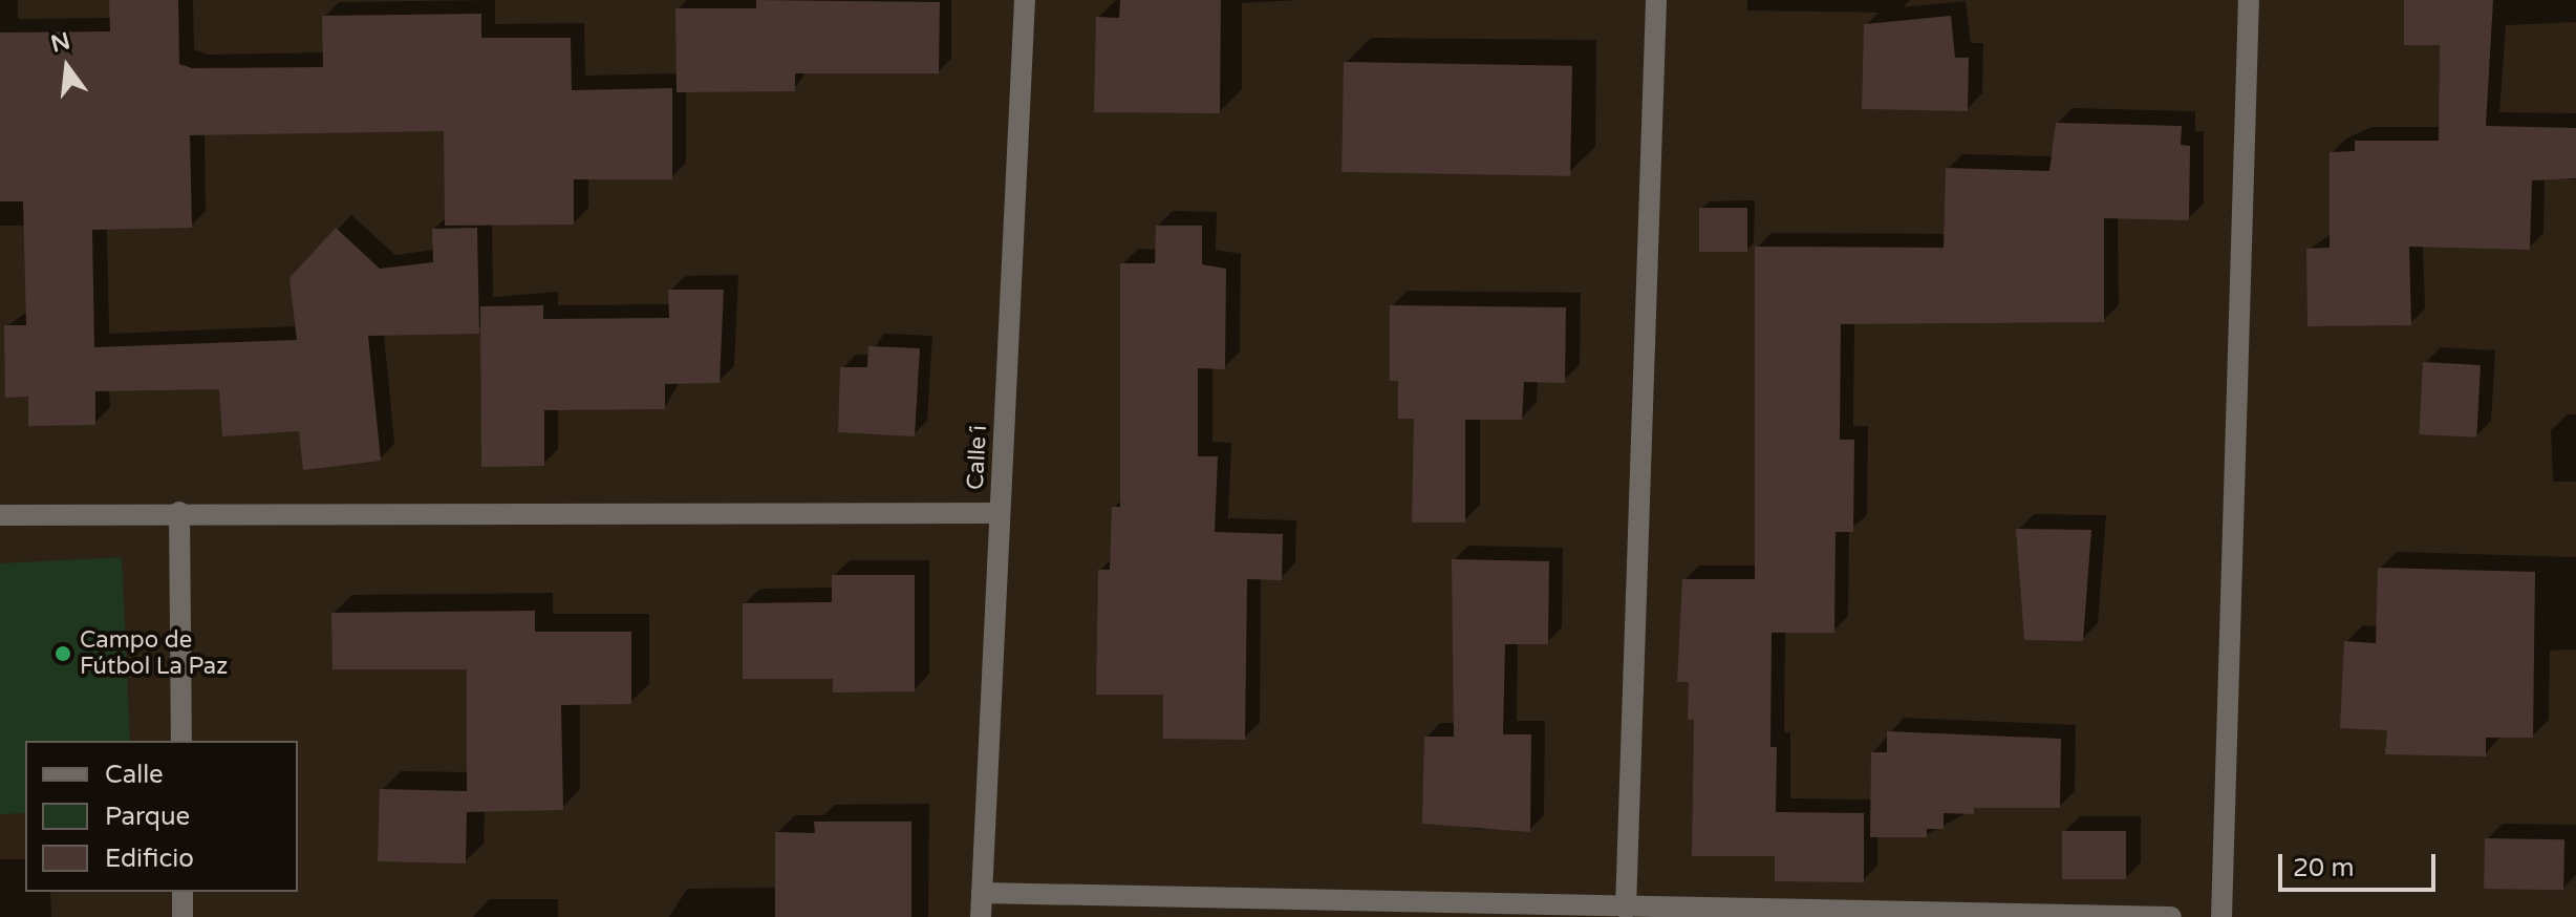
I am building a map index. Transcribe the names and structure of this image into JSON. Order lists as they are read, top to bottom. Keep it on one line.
{"streets":{"street":["Calle´i"]},"places":["Campo de Fútbol La Paz"],"legend":["Calle","Parque","Edificio"],"scale_bar":"20 m","north":"top"}
